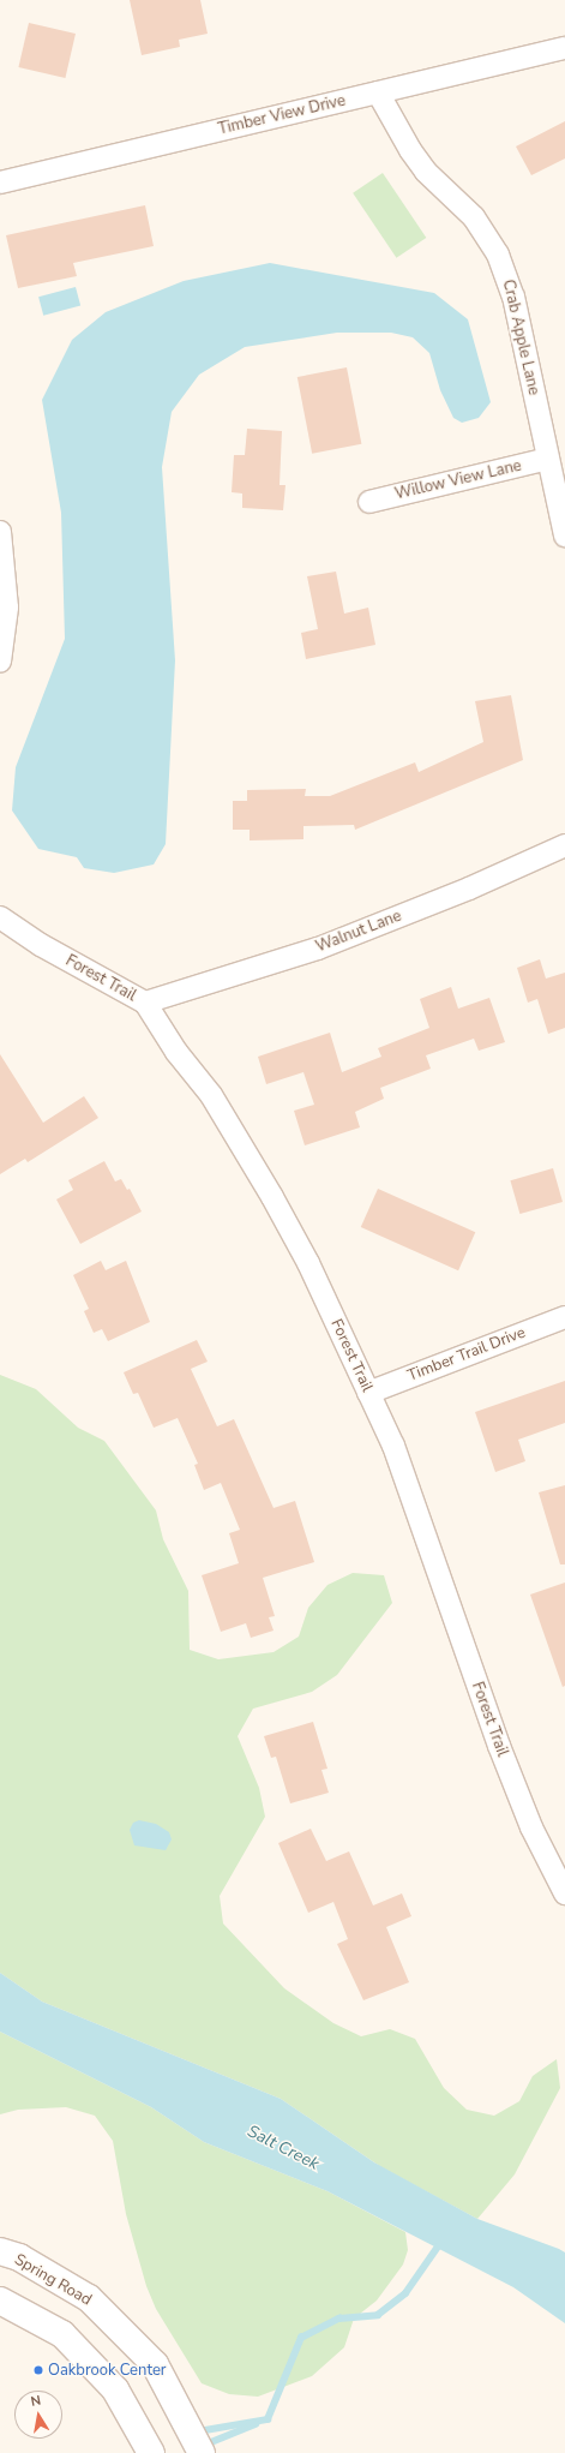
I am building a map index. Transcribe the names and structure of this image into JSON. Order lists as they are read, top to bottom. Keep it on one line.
{"streets":{"street":["Timber View Drive","Crab Apple Lane","Willow View Lane","Walnut Lane","Forest Trail","Timber Trail Drive","Spring Road"]},"crossings":[["Timber View Drive","Crab Apple Lane"],["Crab Apple Lane","Willow View Lane"],["Walnut Lane","Forest Trail"],["Forest Trail","Timber Trail Drive"]],"water":["Salt Creek"],"places":["Oakbrook Center"],"north":"top"}
